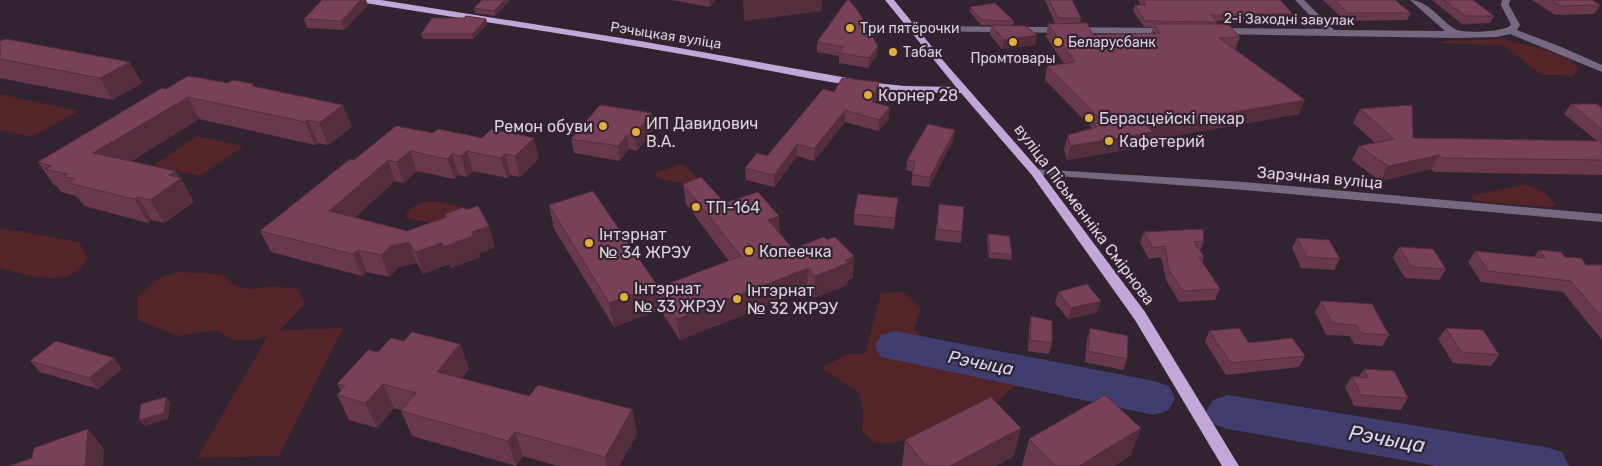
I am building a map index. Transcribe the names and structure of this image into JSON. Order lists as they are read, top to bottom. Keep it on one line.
{"streets":{"main road":["Рэчыцкая вуліца","вуліца Пісьменніка Смірнова"],"street":["2-і Заходні завулак","Зарэчная вуліца"]},"crossings":[["Рэчыцкая вуліца","вуліца Пісьменніка Смірнова"],["Зарэчная вуліца","вуліца Пісьменніка Смірнова"]],"water":["Рэчыца"],"places":["Три пятёрочки","Промтовары","Беларусбанк","Табак","Корнер 28","Берасцейскі пекар","Ремон обуви","ИП Давидович В.А.","Кафетерий","ТП-164","Інтэрнат № 34 ЖРЭУ","Копеечка","Інтэрнат № 33 ЖРЭУ","Інтэрнат № 32 ЖРЭУ"]}
